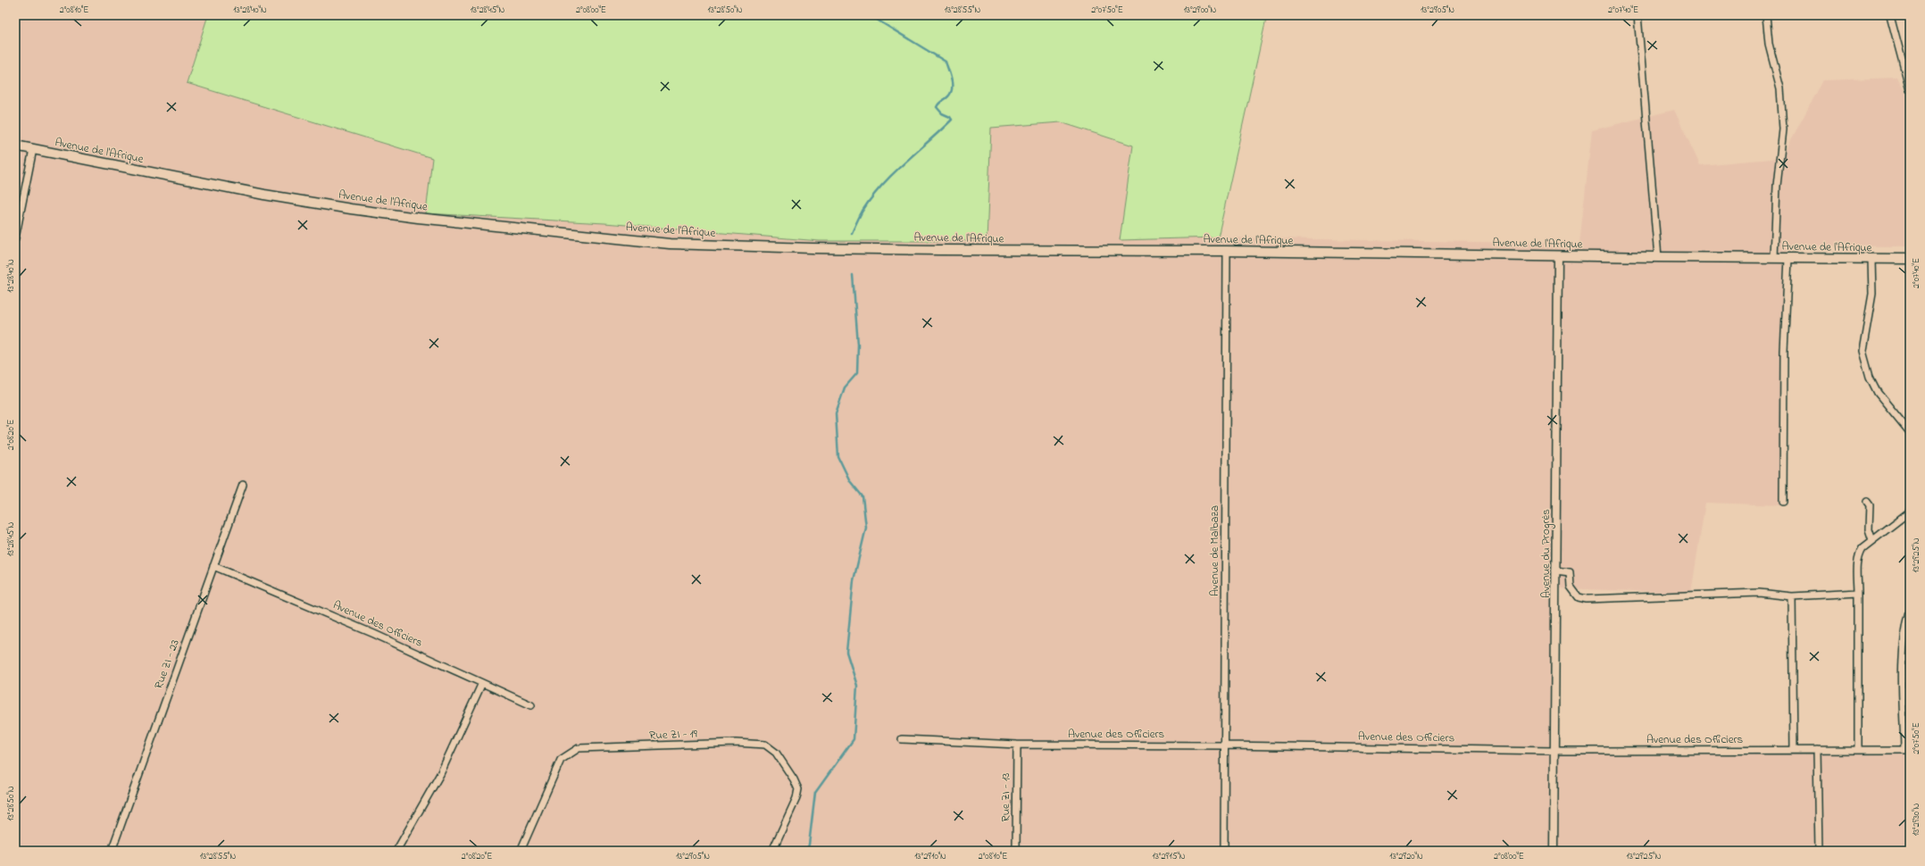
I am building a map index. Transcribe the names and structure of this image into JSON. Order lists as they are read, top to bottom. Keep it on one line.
{"streets":{"main road":["Avenue de l'Afrique"],"street":["Avenue de Malbaza","Avenue du Progrès","Avenue des Officiers","Rue ZI - 23","Rue ZI - 19","Rue ZI - 13"]},"crossings":[["Avenue de l'Afrique","Avenue de Malbaza"],["Avenue de l'Afrique","Avenue du Progrès"],["Avenue de Malbaza","Avenue des Officiers"],["Avenue du Progrès","Avenue des Officiers"],["Avenue des Officiers","Rue ZI - 23"],["Avenue des Officiers","Rue ZI - 13"]],"coordinates":["2°08'10\"E","13°28'40\"N","13°28'45\"N","2°08'00\"E","13°28'50\"N","13°28'55\"N","2°07'50\"E","13°29'00\"N","13°29'05\"N","2°07'40\"E","2°08'20\"E","13°29'25\"N","13°29'30\"N","13°29'10\"N","13°29'15\"N","13°29'20\"N"]}
